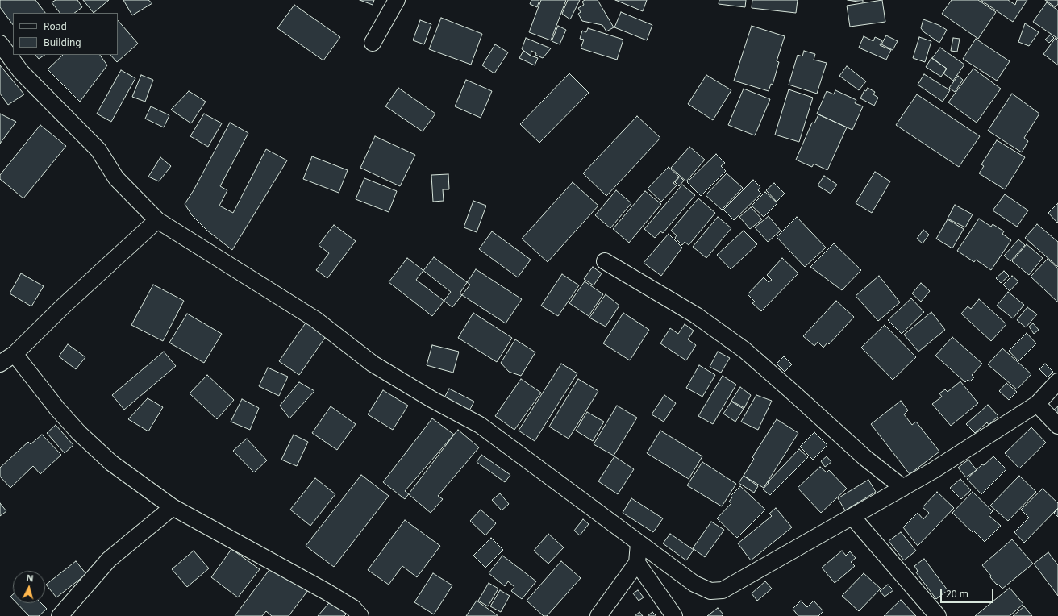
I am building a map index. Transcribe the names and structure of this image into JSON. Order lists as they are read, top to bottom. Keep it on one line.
{"legend":["Road","Building"],"scale_bar":"20 m","north":"top"}
